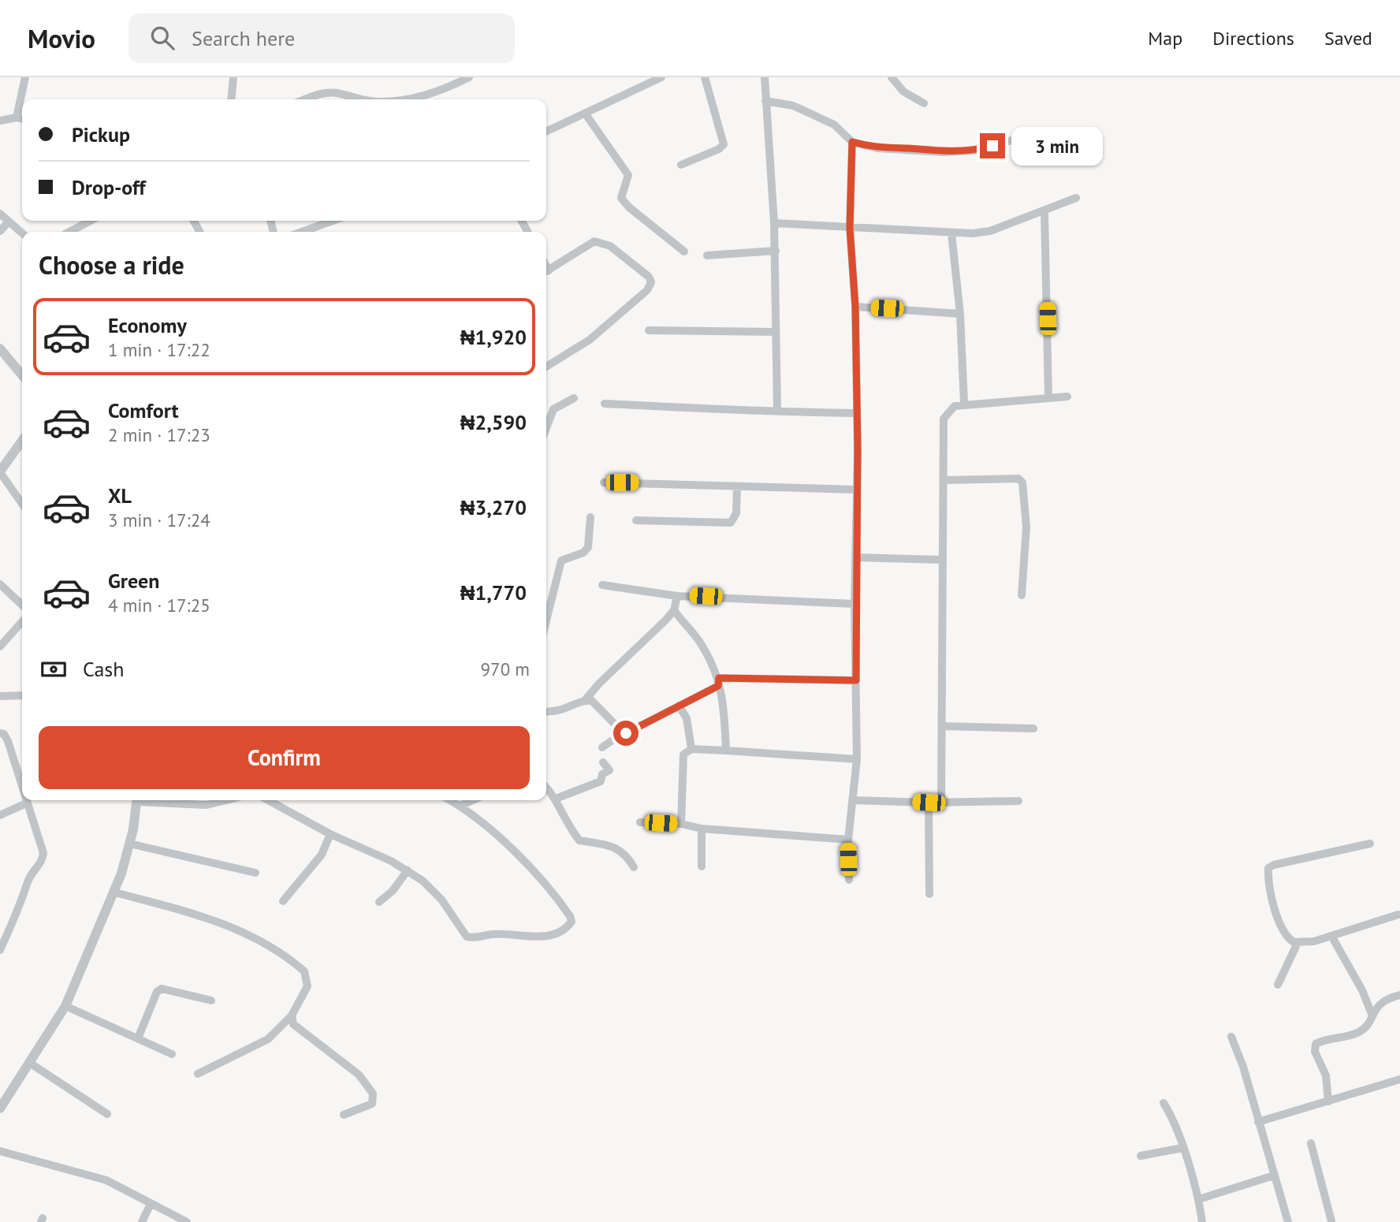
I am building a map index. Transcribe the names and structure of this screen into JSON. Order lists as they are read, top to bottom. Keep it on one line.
{"page":{"header":"Movio","search":"Search here","nav":["Map","Directions","Saved"],"banner":["Pickup","Drop-off"],"bubble":"3 min","heading":"Choose a ride","list":[{"name":"Economy","note":"1 min · 17:22","value":"₦1,920"},{"name":"Comfort","note":"2 min · 17:23","value":"₦2,590"},{"name":"XL","note":"3 min · 17:24","value":"₦3,270"},{"name":"Green","note":"4 min · 17:25","value":"₦1,770"}],"pay":["Cash","970 m"],"buttons":"Confirm"}}
